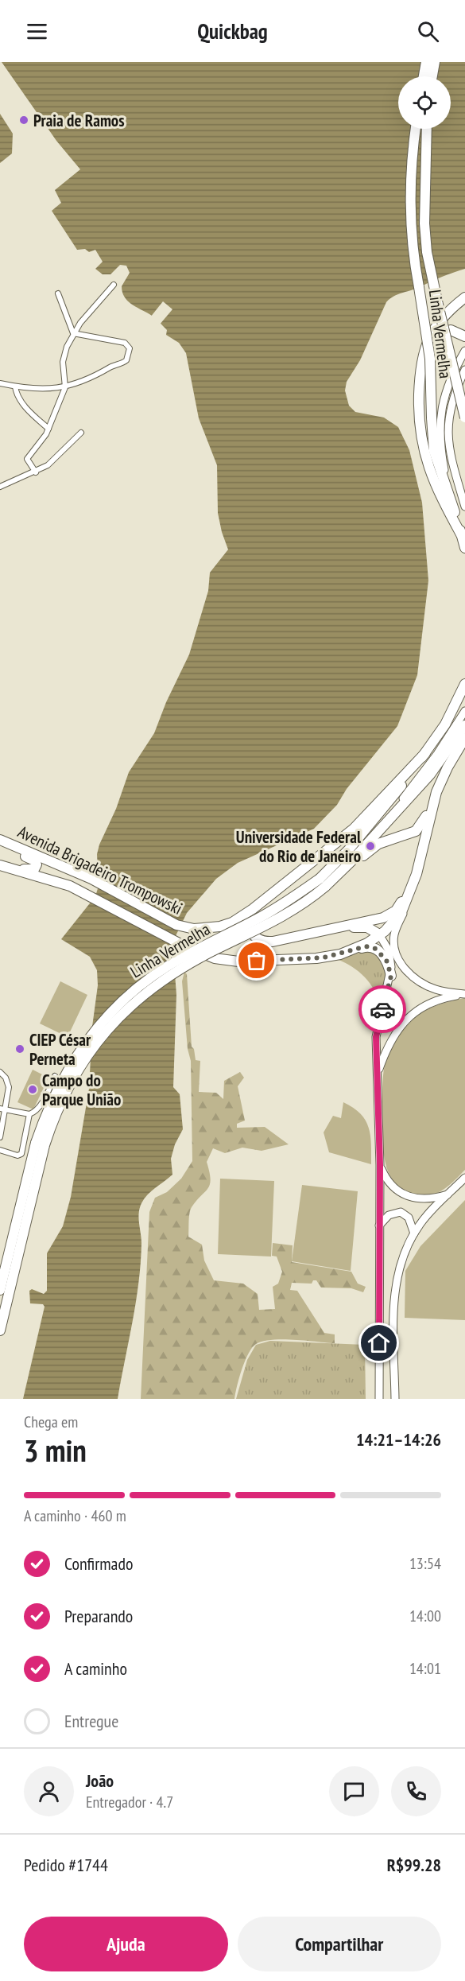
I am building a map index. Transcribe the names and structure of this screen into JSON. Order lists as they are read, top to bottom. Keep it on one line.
{"streets":{"highway":["Linha Vermelha","Avenida Brigadeiro Trompowski"]},"crossings":[["Linha Vermelha","Avenida Brigadeiro Trompowski"]],"places":["Praia de Ramos","Universidade Federal do Rio de Janeiro","CIEP César Perneta","Campo do Parque União"],"page":{"header":"Quickbag","heading":["3 min","Chega em","14:21–14:26"],"panel":["João","Entregador · 4.7","Pedido #1744","R$99.28"],"bar":"A caminho · 460 m","list":[["Confirmado","13:54"],["Preparando","14:00"],["A caminho","14:01"],"Entregue"],"buttons":["Ajuda","Compartilhar"]}}
